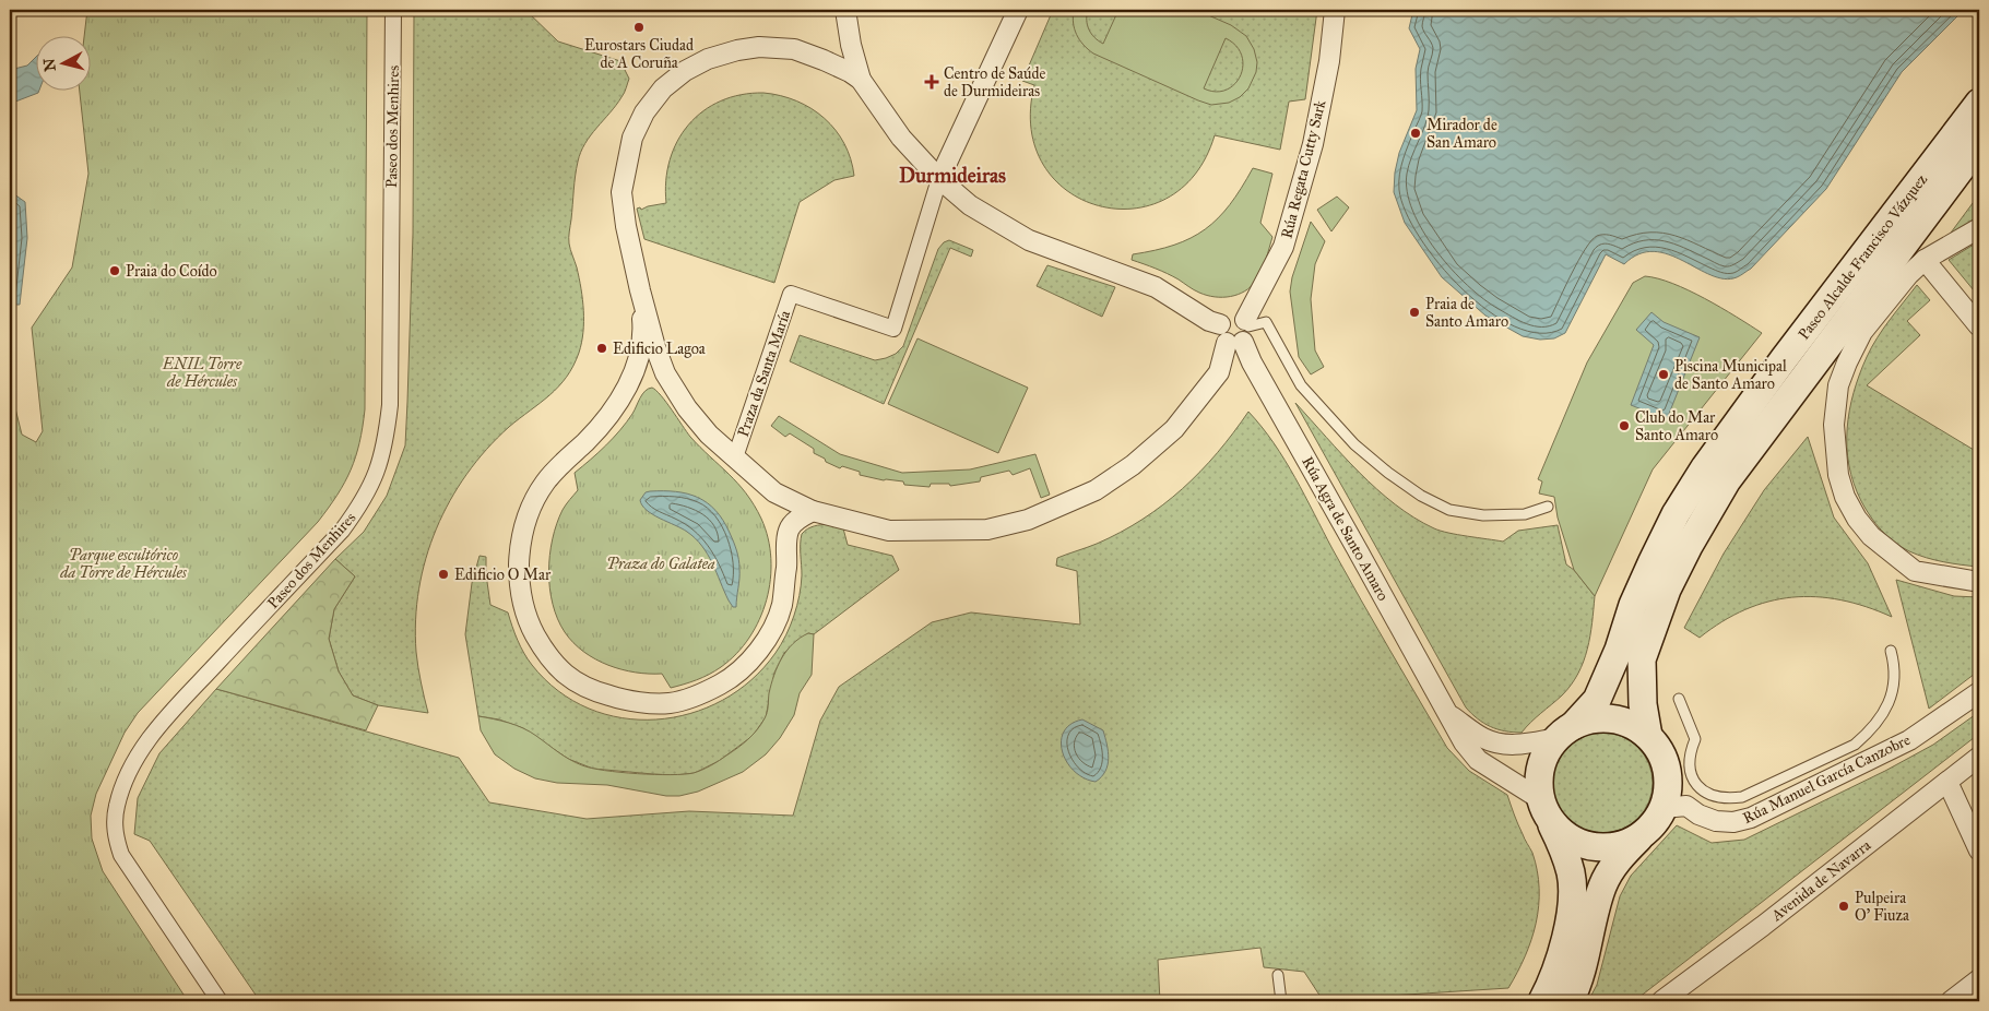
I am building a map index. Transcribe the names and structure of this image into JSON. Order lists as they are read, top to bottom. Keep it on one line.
{"streets":{"main road":["Paseo Alcalde Francisco Vázquez"],"street":["Paseo dos Menhires","Rúa Regata Cutty Sark","Praza da Santa María","Rúa Agra de Santo Amaro","Rúa Manuel García Canzobre","Avenida de Navarra"]},"crossings":[["Rúa Regata Cutty Sark","Praza da Santa María"],["Rúa Regata Cutty Sark","Rúa Agra de Santo Amaro"],["Paseo Alcalde Francisco Vázquez","Rúa Agra de Santo Amaro"],["Paseo Alcalde Francisco Vázquez","Rúa Manuel García Canzobre"],["Rúa Agra de Santo Amaro","Rúa Manuel García Canzobre"]],"districts":["Durmideiras"],"parks":["ENIL Torre de Hércules","Parque escultórico da Torre de Hércules","Praza do Galatea"],"places":{"other":["Eurostars Ciudad de A Coruña","Mirador de San Amaro","Praia do Coído","Praia de Santo Amaro","Edificio Lagoa","Piscina Municipal de Santo Amaro","Club do Mar Santo Amaro","Edificio O Mar","Pulpeira O' Fiuza"],"health":["Centro de Saúde de Durmideiras"]},"north":"left"}
